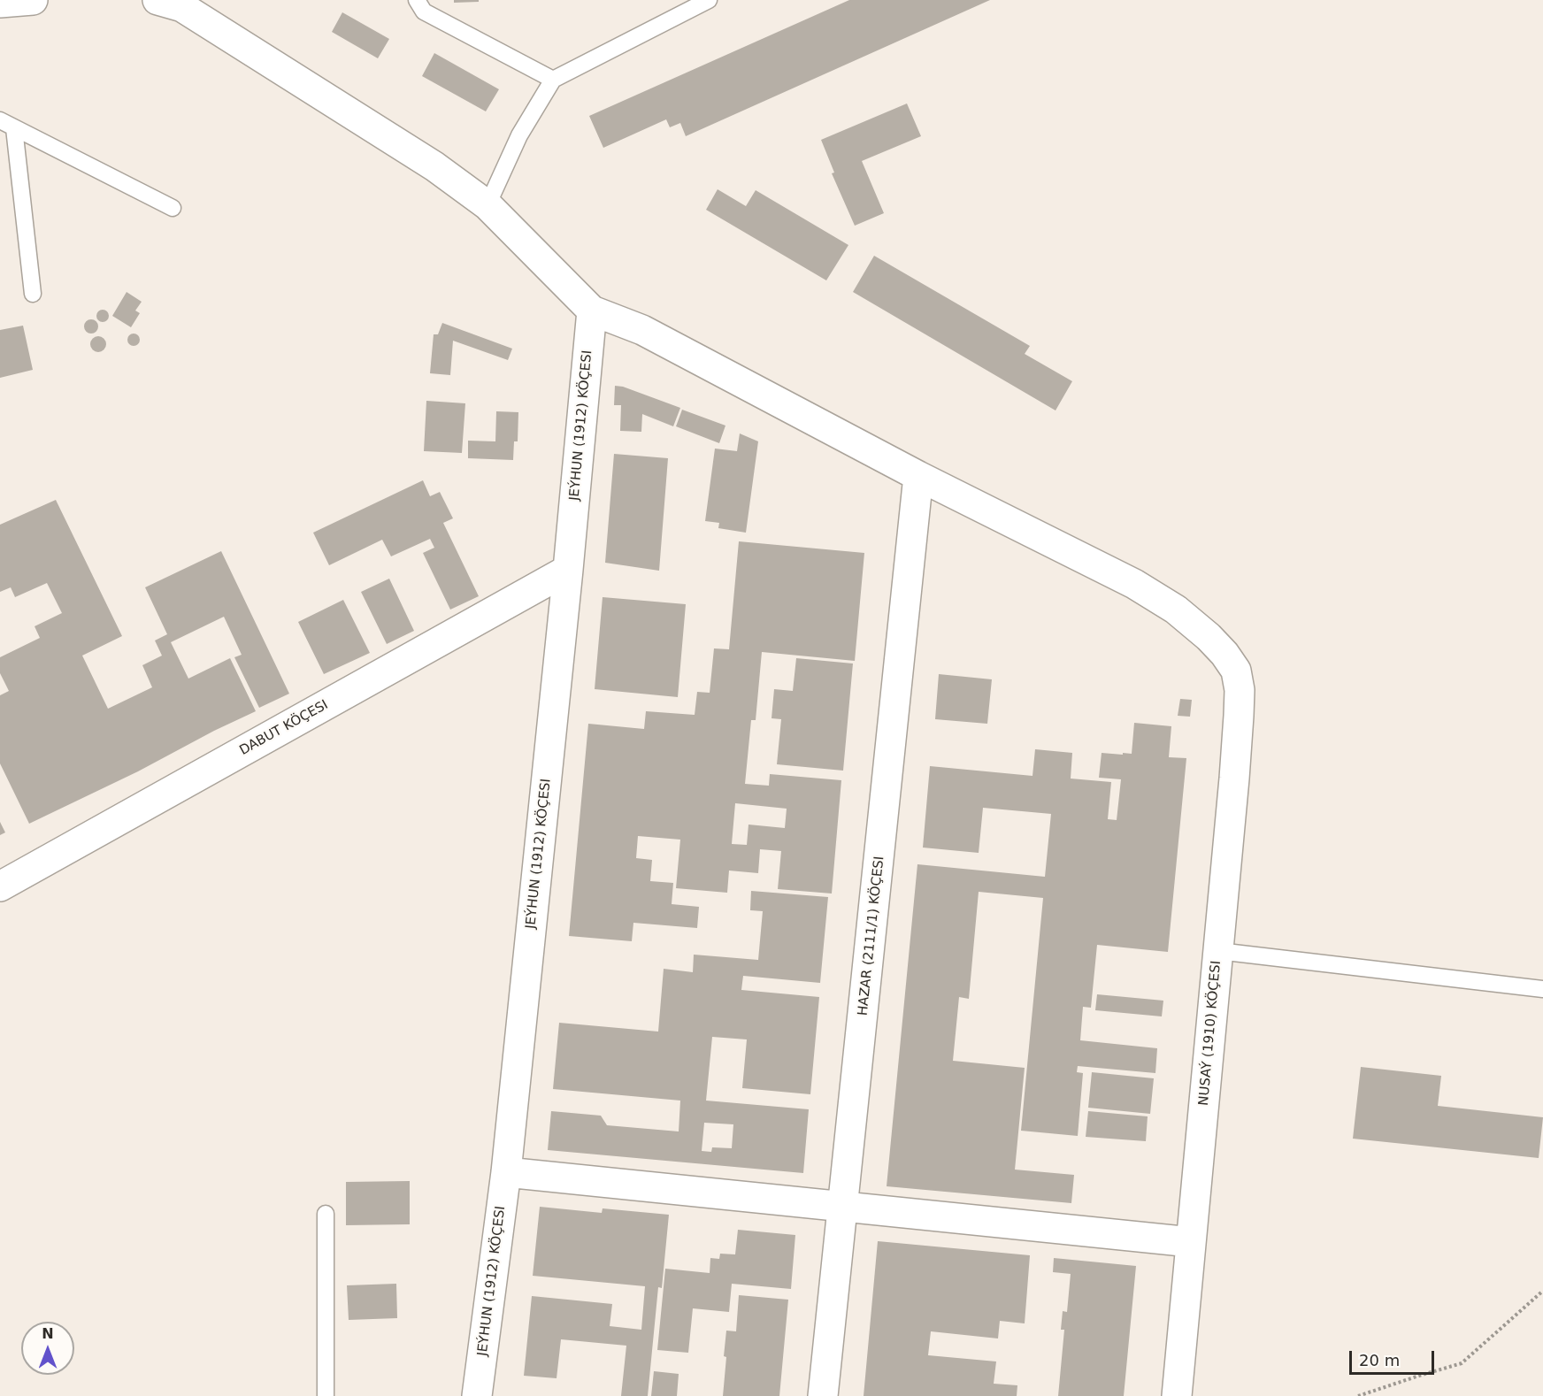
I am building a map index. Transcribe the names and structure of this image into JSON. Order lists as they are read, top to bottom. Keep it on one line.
{"streets":{"street":["JEÝHUN (1912) KÖÇESI","DABUT KÖÇESI","HAZAR (2111/1) KÖÇESI","NUSAÝ (1910) KÖÇESI"]},"crossings":[["JEÝHUN (1912) KÖÇESI","DABUT KÖÇESI"],["HAZAR (2111/1) KÖÇESI","NUSAÝ (1910) KÖÇESI"]],"scale_bar":"20 m","north":"top"}
